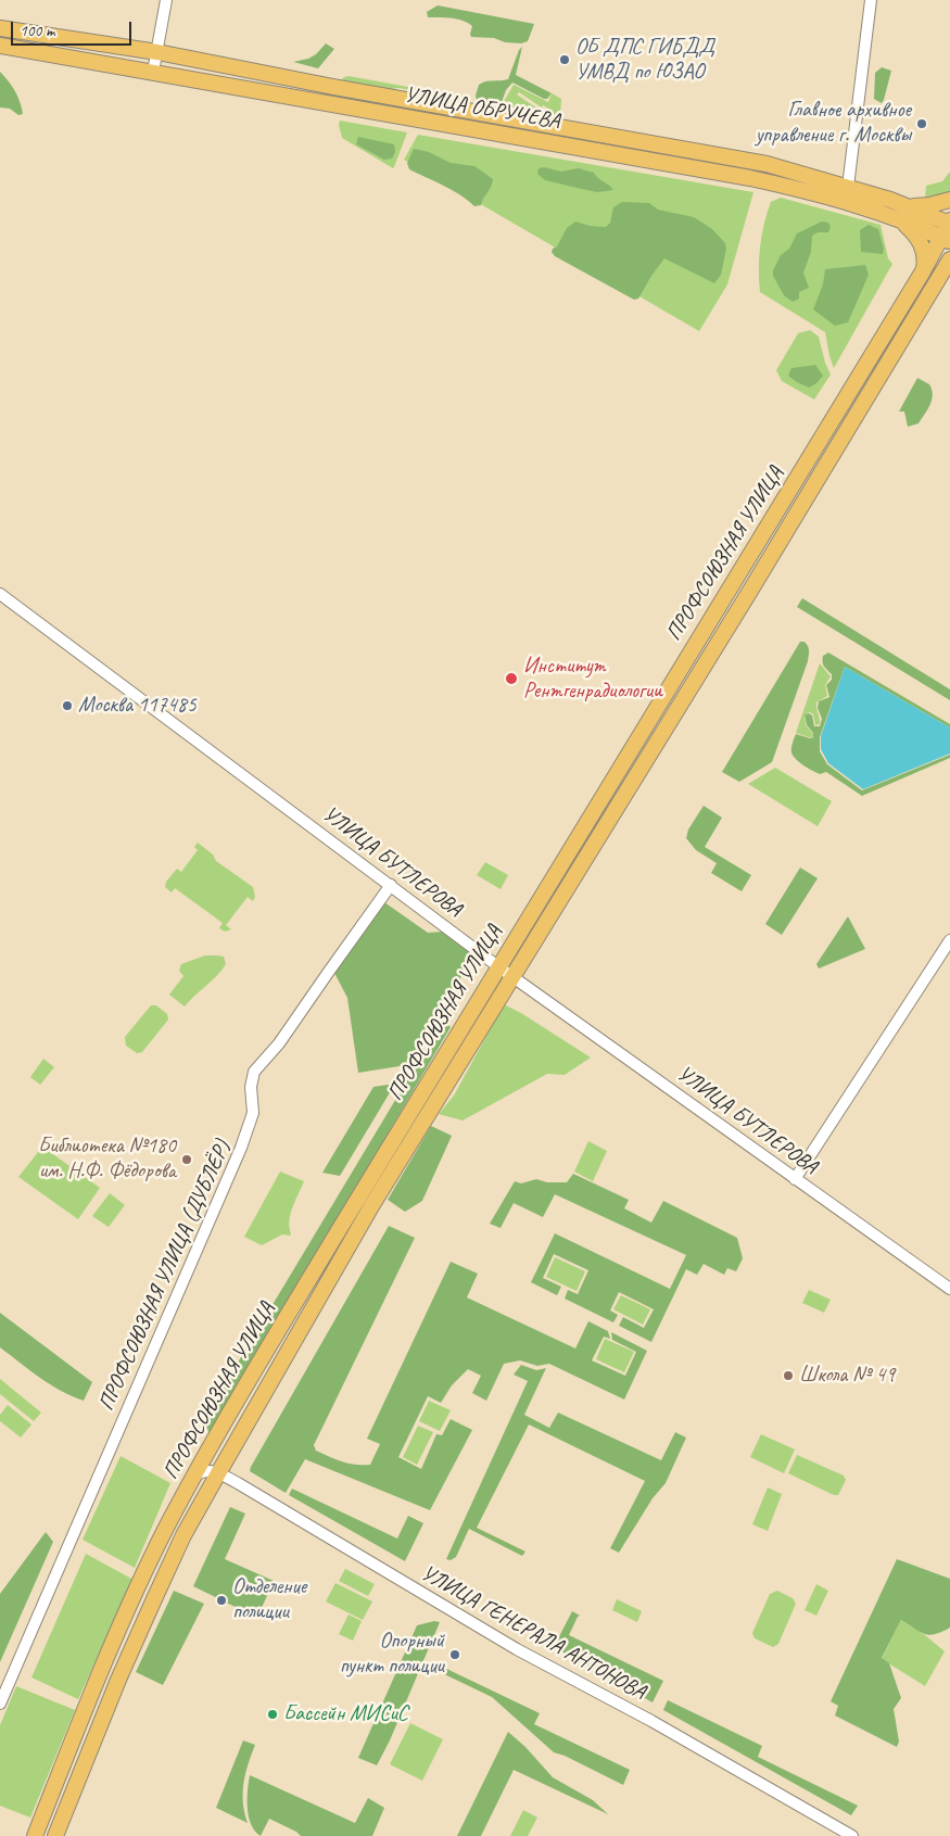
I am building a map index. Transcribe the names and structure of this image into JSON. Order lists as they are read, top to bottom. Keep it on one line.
{"streets":{"main road":["УЛИЦА ОБРУЧЕВА","ПРОФСОЮЗНАЯ УЛИЦА"],"street":["УЛИЦА БУТЛЕРОВА","ПРОФСОЮЗНАЯ УЛИЦА (ДУБЛЁР)","УЛИЦА ГЕНЕРАЛА АНТОНОВА"]},"crossings":[["УЛИЦА ОБРУЧЕВА","ПРОФСОЮЗНАЯ УЛИЦА"],["ПРОФСОЮЗНАЯ УЛИЦА","УЛИЦА БУТЛЕРОВА"],["ПРОФСОЮЗНАЯ УЛИЦА","УЛИЦА ГЕНЕРАЛА АНТОНОВА"],["УЛИЦА БУТЛЕРОВА","ПРОФСОЮЗНАЯ УЛИЦА (ДУБЛЁР)"]],"places":["ОБ ДПС ГИБДД УМВД по ЮЗАО","Главное архивное управление г. Москвы","Институт Рентгенрадиологии","Москва 117485","Библиотека №180 им. Н.Ф. Фёдорова","Школа № 49","Отделение полиции","Опорный пункт полиции","Бассейн МИСиС"],"scale_bar":"100 m"}
